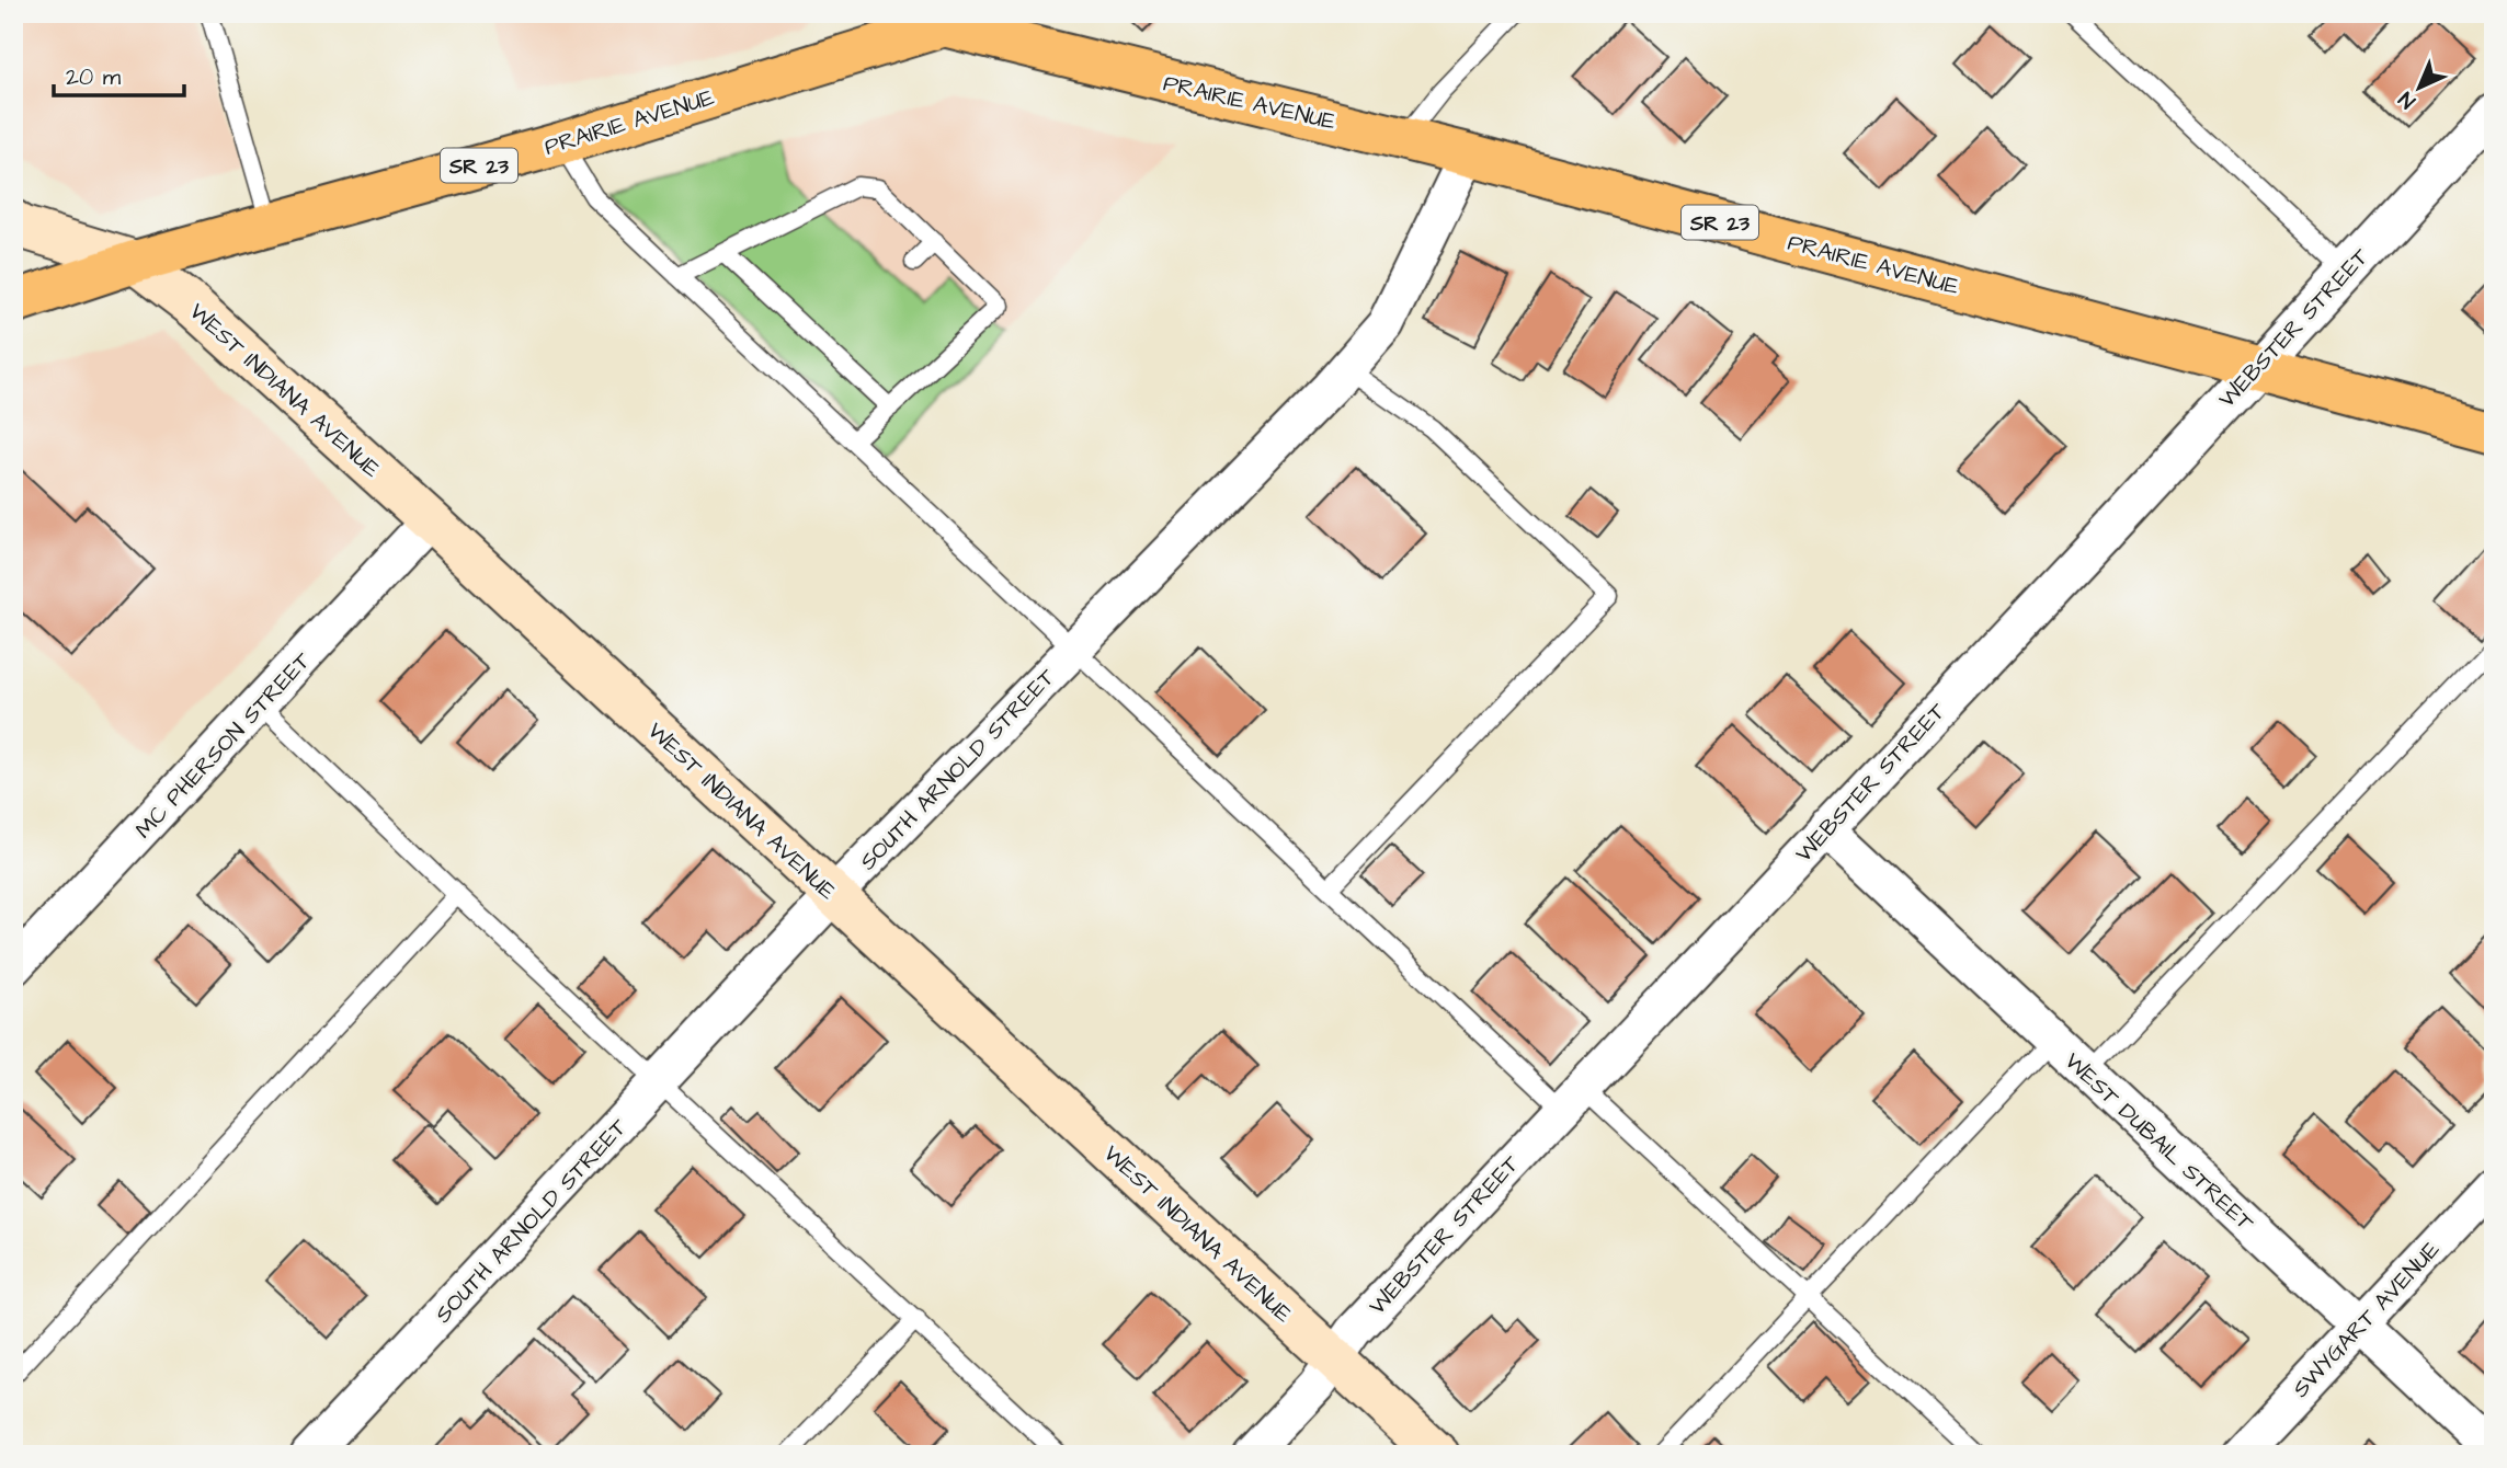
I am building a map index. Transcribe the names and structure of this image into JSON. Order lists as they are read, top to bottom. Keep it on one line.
{"streets":{"main road":["PRAIRIE AVENUE","SR 23"],"street":["WEBSTER STREET","WEST INDIANA AVENUE","MC PHERSON STREET","SOUTH ARNOLD STREET","WEST DUBAIL STREET","SWYGART AVENUE"]},"crossings":[["PRAIRIE AVENUE","WEBSTER STREET"],["PRAIRIE AVENUE","WEST INDIANA AVENUE"],["PRAIRIE AVENUE","SOUTH ARNOLD STREET"],["WEBSTER STREET","WEST INDIANA AVENUE"],["WEBSTER STREET","WEST DUBAIL STREET"],["WEST INDIANA AVENUE","MC PHERSON STREET"],["WEST INDIANA AVENUE","SOUTH ARNOLD STREET"],["WEST DUBAIL STREET","SWYGART AVENUE"]],"scale_bar":"20 m","north":"bottom left"}
